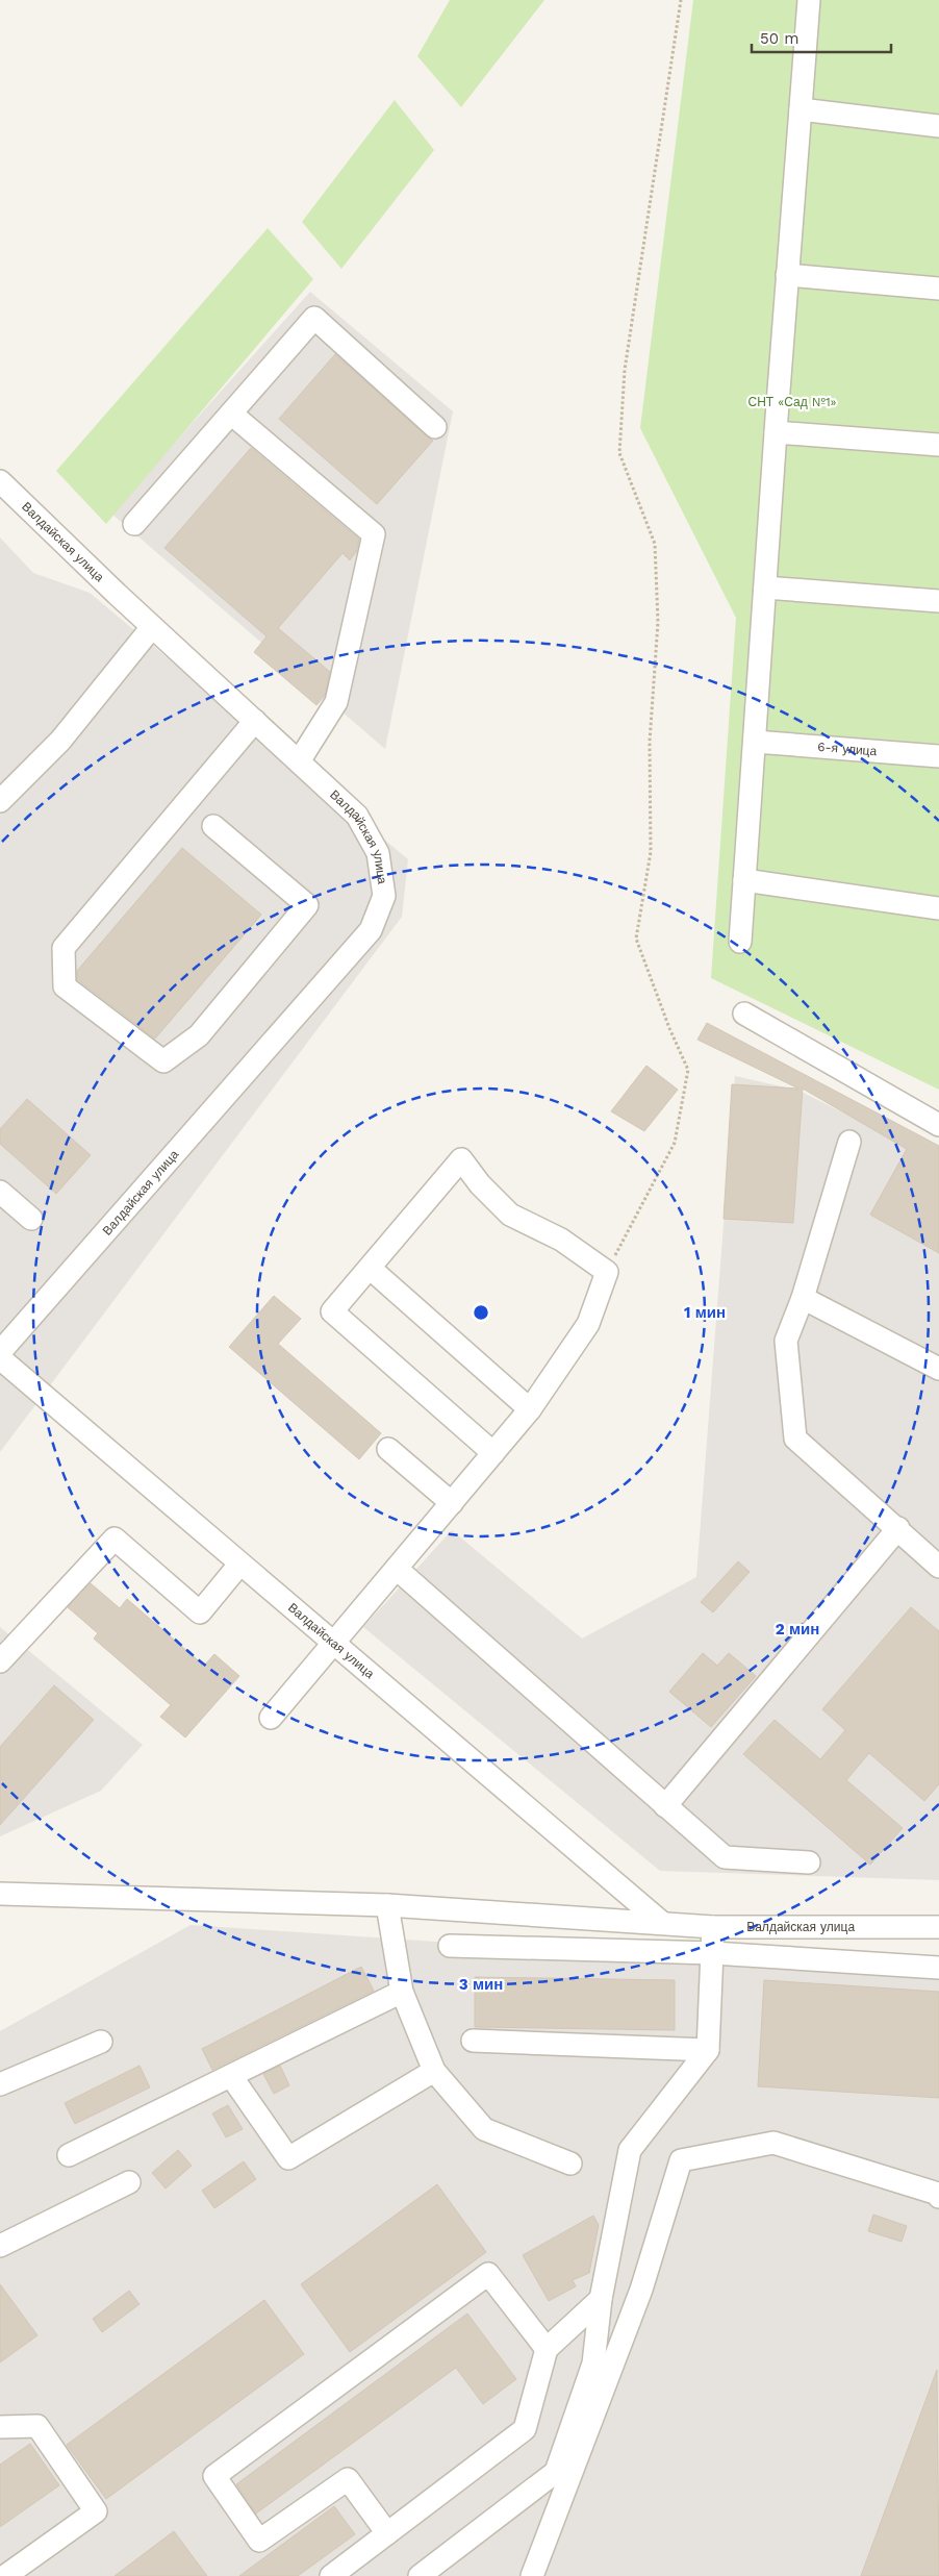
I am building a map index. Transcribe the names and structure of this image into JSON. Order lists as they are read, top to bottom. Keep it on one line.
{"streets":{"street":["Валдайская улица","6-я улица"]},"parks":["СНТ «Сад №1»"],"scale_bar":"50 m","rings":["1 мин","2 мин","3 мин"]}
